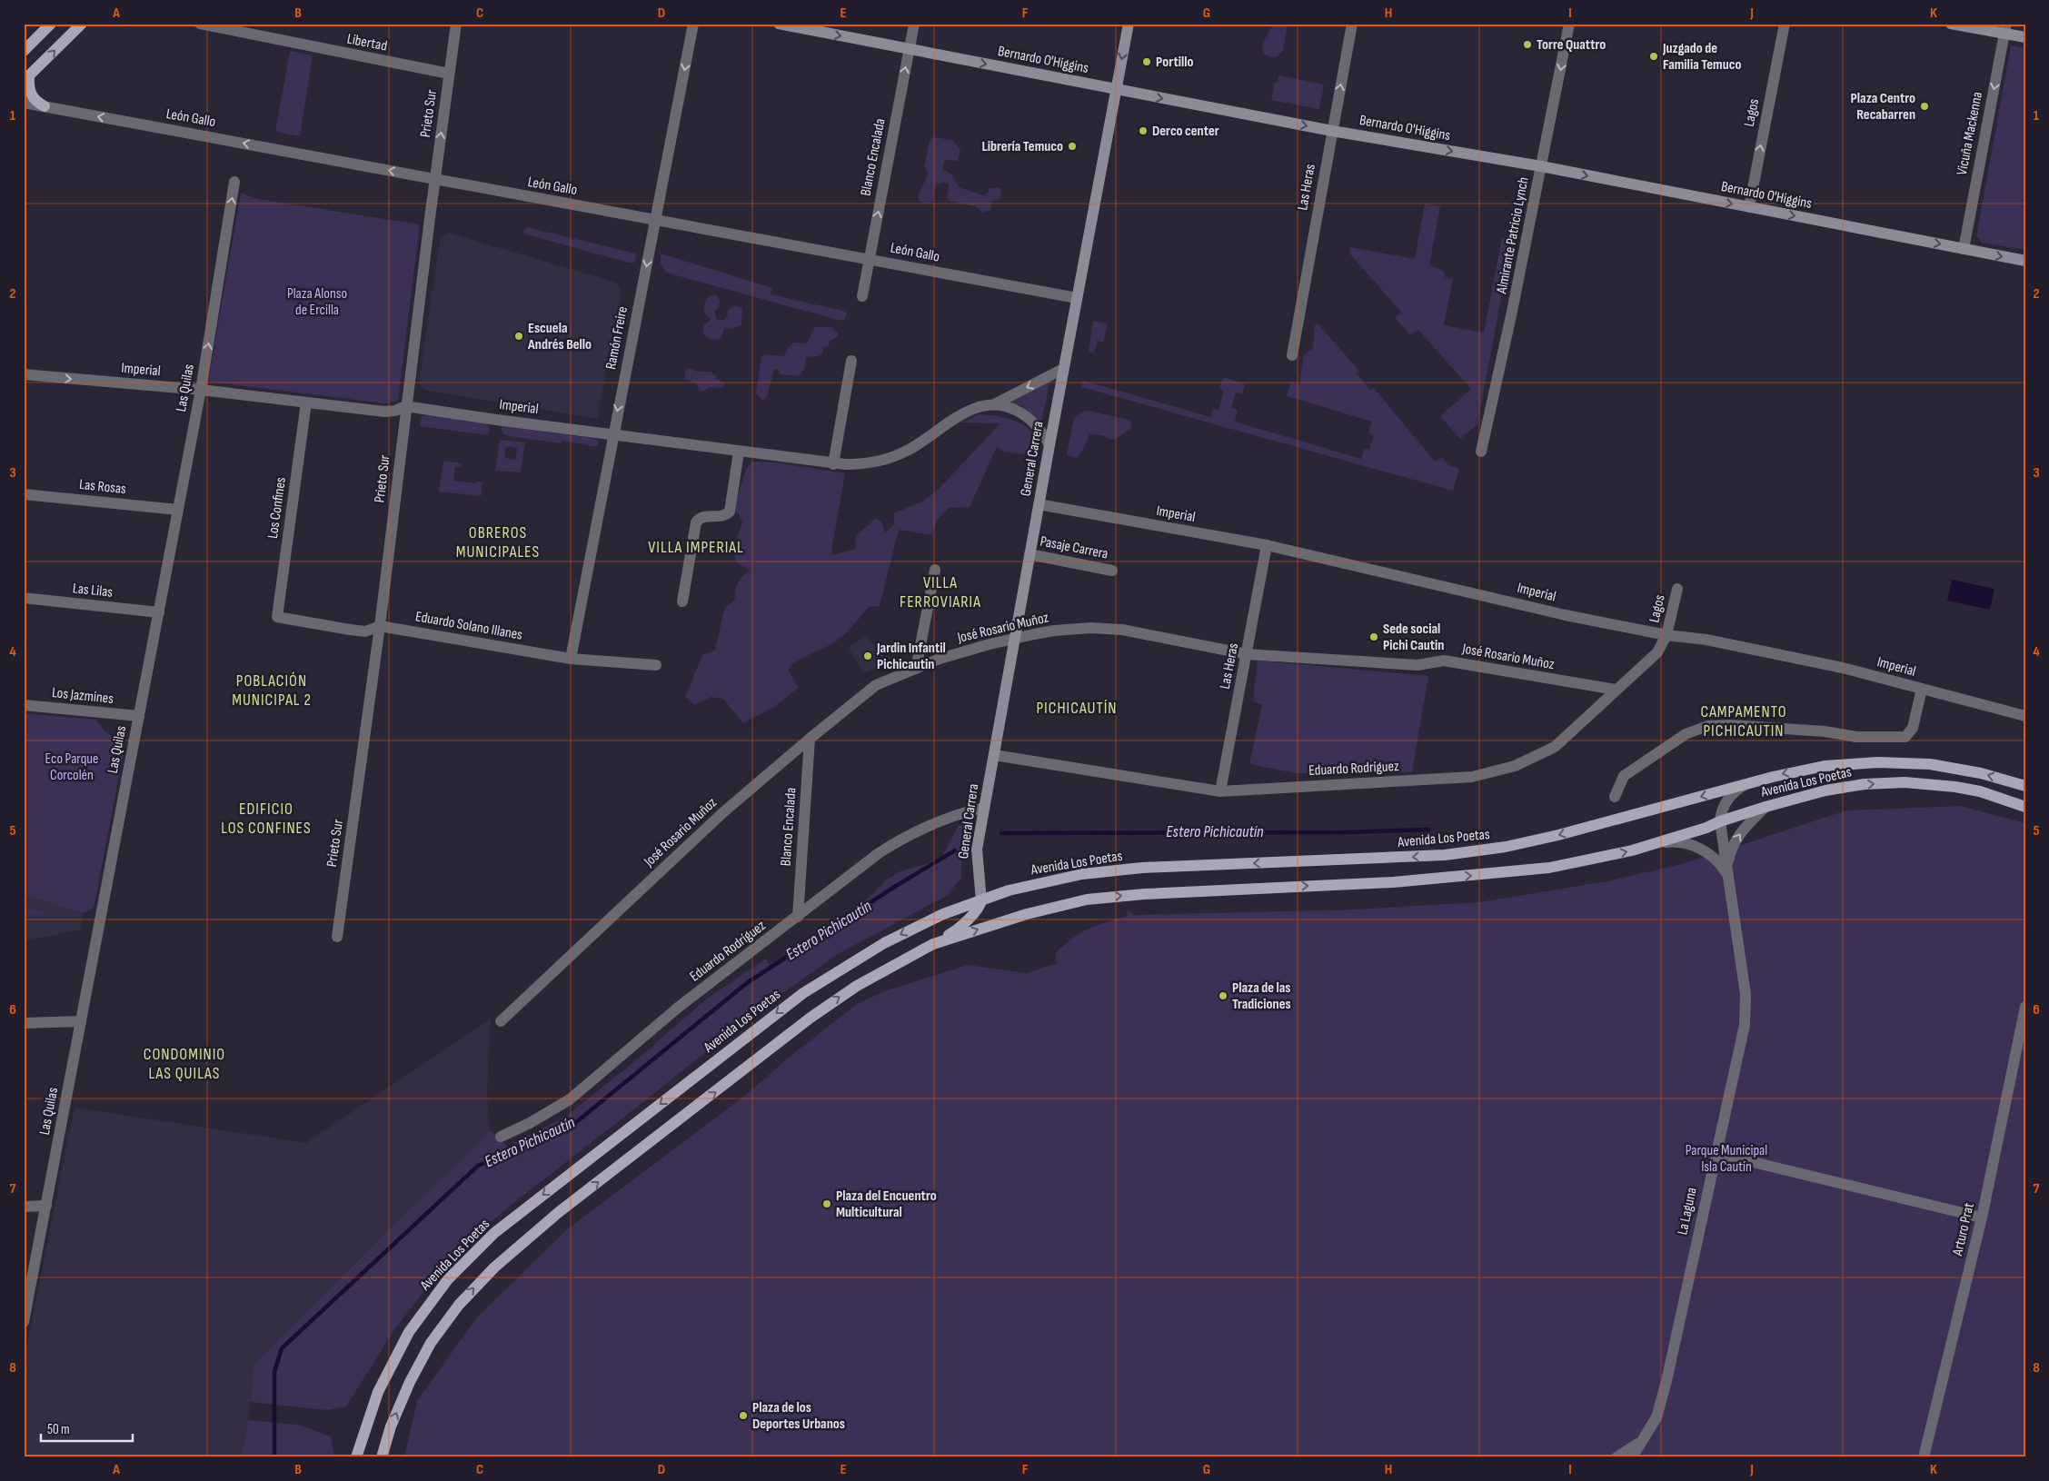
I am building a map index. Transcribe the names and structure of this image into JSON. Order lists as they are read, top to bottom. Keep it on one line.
{"streets":{"main road":["Bernardo O'Higgins","General Carrera","Avenida Los Poetas"],"street":["Libertad","Lagos","Prieto Sur","León Gallo","Vicuña Mackenna","Blanco Encalada","Las Heras","Almirante Patricio Lynch","Ramón Freire","Imperial","Las Quilas","Las Rosas","Los Confines","Pasaje Carrera","Las Lilas","Eduardo Solano Illanes","José Rosario Muñoz","Los Jazmines","Eduardo Rodríguez","La Laguna","Arturo Prat"]},"crossings":[["Libertad","Prieto Sur"],["Bernardo O'Higgins","Lagos"],["Bernardo O'Higgins","Vicuña Mackenna"],["Bernardo O'Higgins","Blanco Encalada"],["Bernardo O'Higgins","Las Heras"],["Bernardo O'Higgins","Almirante Patricio Lynch"],["Bernardo O'Higgins","General Carrera"],["Lagos","Imperial"],["Lagos","Eduardo Rodríguez"],["Prieto Sur","León Gallo"],["Prieto Sur","Imperial"],["Prieto Sur","Eduardo Solano Illanes"],["León Gallo","Blanco Encalada"],["León Gallo","Ramón Freire"],["León Gallo","General Carrera"],["Blanco Encalada","José Rosario Muñoz"],["Blanco Encalada","Eduardo Rodríguez"],["Las Heras","Imperial"],["Las Heras","José Rosario Muñoz"],["Las Heras","Eduardo Rodríguez"],["Ramón Freire","Imperial"],["Ramón Freire","Eduardo Solano Illanes"],["Imperial","Las Quilas"],["Imperial","General Carrera"],["Imperial","Los Confines"],["Imperial","Eduardo Rodríguez"],["Las Quilas","Las Rosas"],["Las Quilas","Las Lilas"],["Las Quilas","Los Jazmines"],["General Carrera","Pasaje Carrera"],["General Carrera","José Rosario Muñoz"],["General Carrera","Eduardo Rodríguez"],["General Carrera","Avenida Los Poetas"],["Los Confines","Eduardo Solano Illanes"],["José Rosario Muñoz","Eduardo Rodríguez"]],"one_way":["Bernardo O'Higgins","Lagos","León Gallo","Vicuña Mackenna","Blanco Encalada","Ramón Freire"],"districts":["OBREROS MUNICIPALES","VILLA IMPERIAL","VILLA FERROVIARIA","POBLACIÓN MUNICIPAL 2","PICHICAUTÍN","CAMPAMENTO PICHICAUTIN","EDIFICIO LOS CONFINES","CONDOMINIO LAS QUILAS"],"water":["Estero Pichicautín"],"parks":["Plaza Alonso de Ercilla","Eco Parque Corcolén","Parque Municipal Isla Cautín"],"places":["Torre Quattro","Juzgado de Familia Temuco","Portillo","Plaza Centro Recabarren","Derco center","Librería Temuco","Escuela Andrés Bello","Sede social Pichi Cautin","Jardin Infantil Pichicautin","Plaza de las Tradiciones","Plaza del Encuentro Multicultural","Plaza de los Deportes Urbanos"],"scale_bar":"50 m","grid":{"columns":["A","B","C","D","E","F","G","H","I","J","K"],"rows":["1","2","3","4","5","6","7","8"]}}
